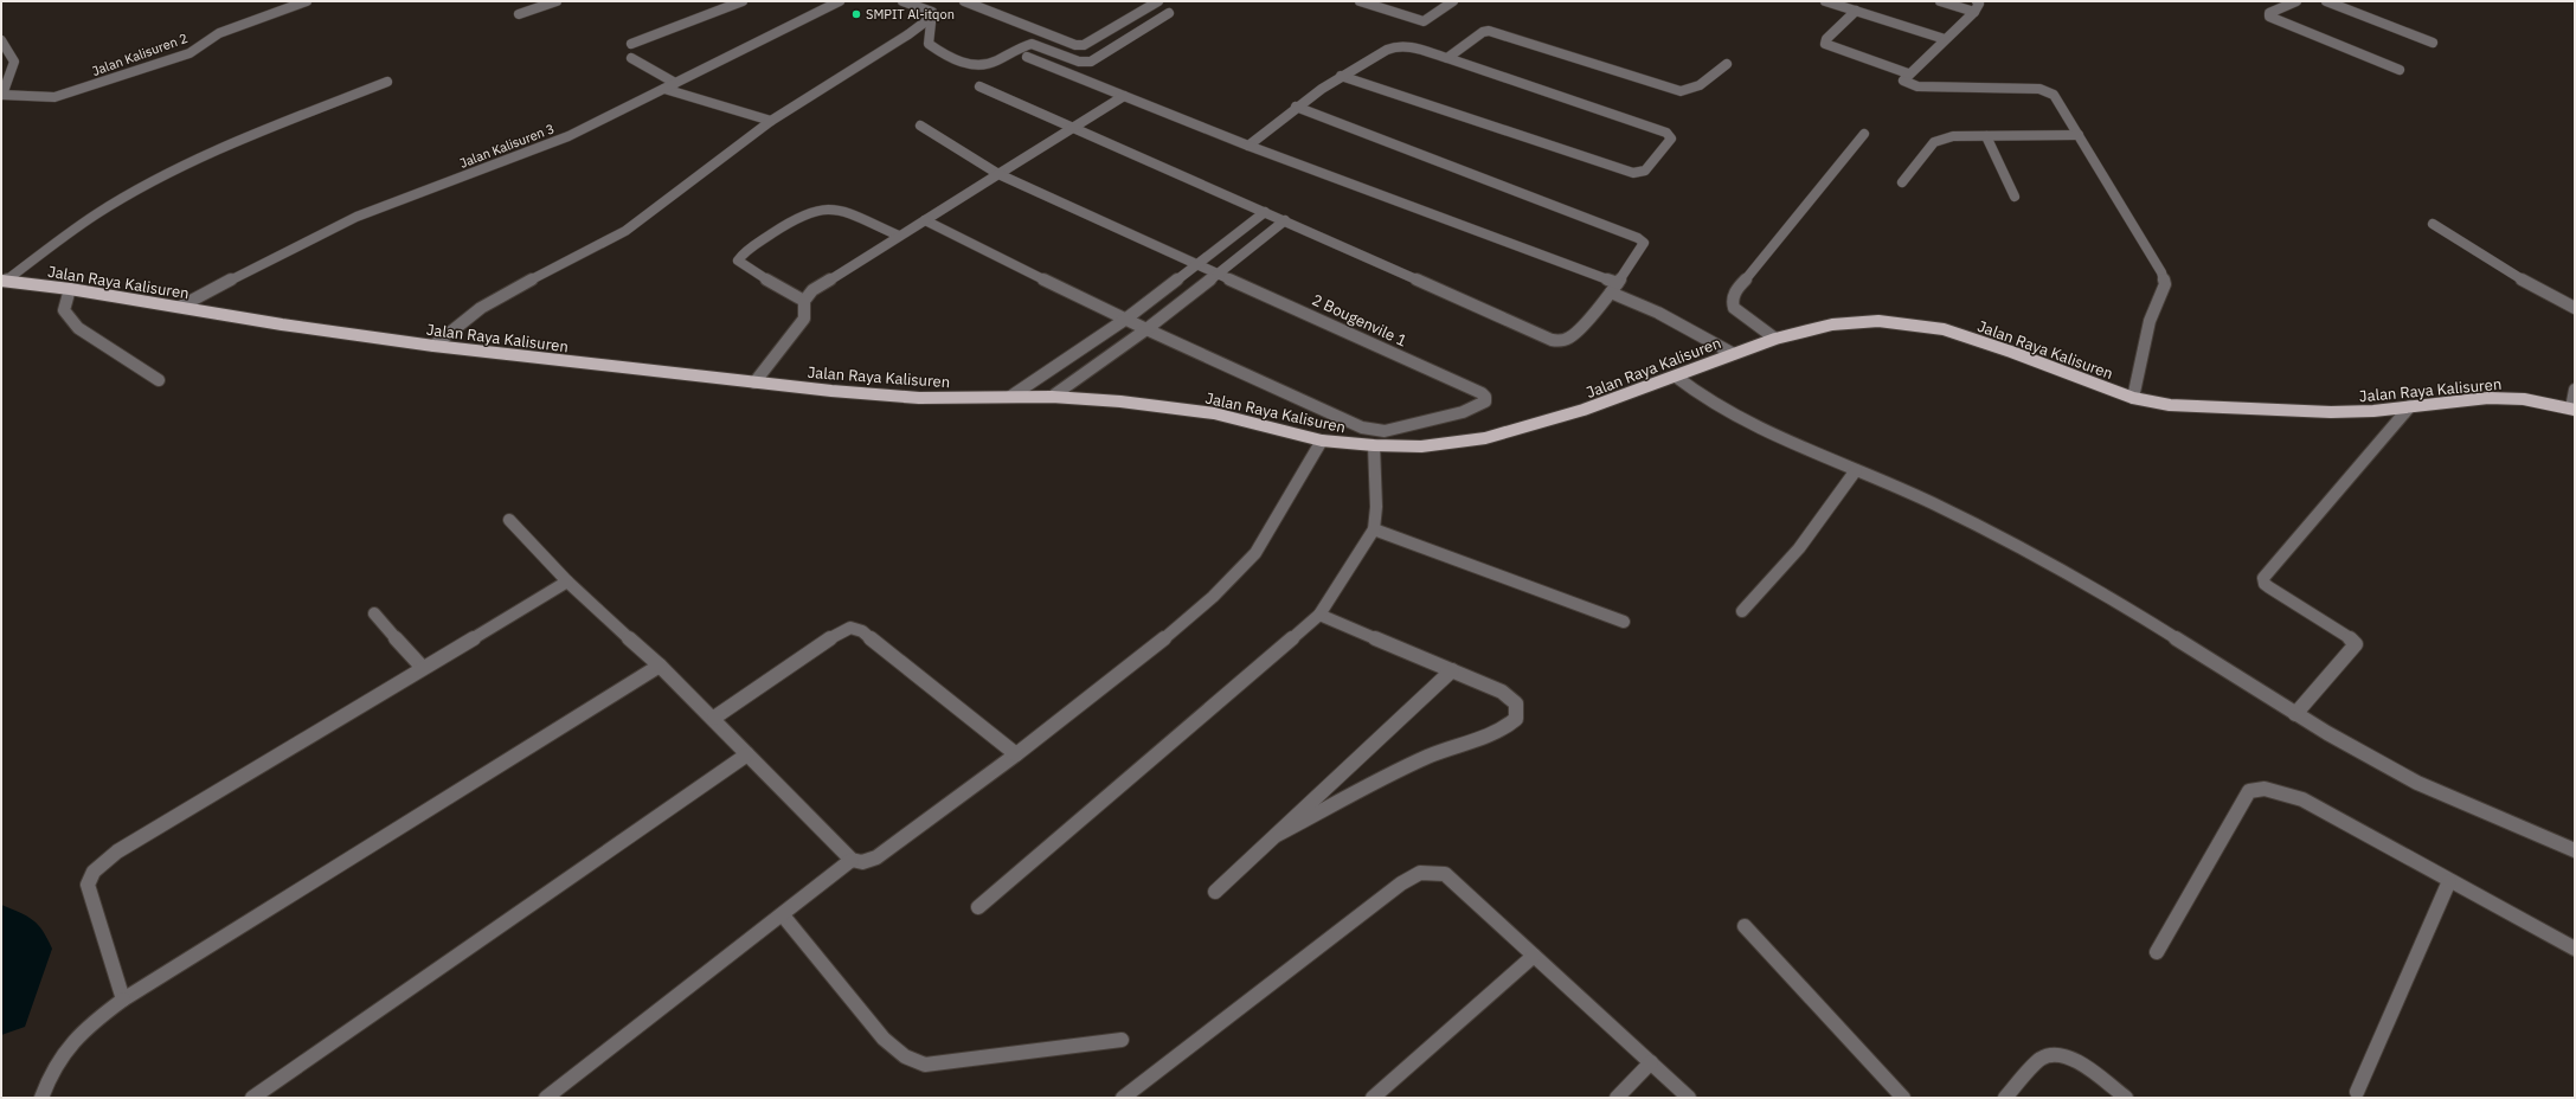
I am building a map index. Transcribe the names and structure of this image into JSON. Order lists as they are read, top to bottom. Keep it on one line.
{"streets":{"main road":["Jalan Raya Kalisuren"],"street":["Jalan Kalisuren 2","Jalan Kalisuren 3","2 Bougenvile 1"]},"crossings":[["Jalan Kalisuren 3","Jalan Raya Kalisuren"]],"places":["SMPIT Al-itqon"]}
